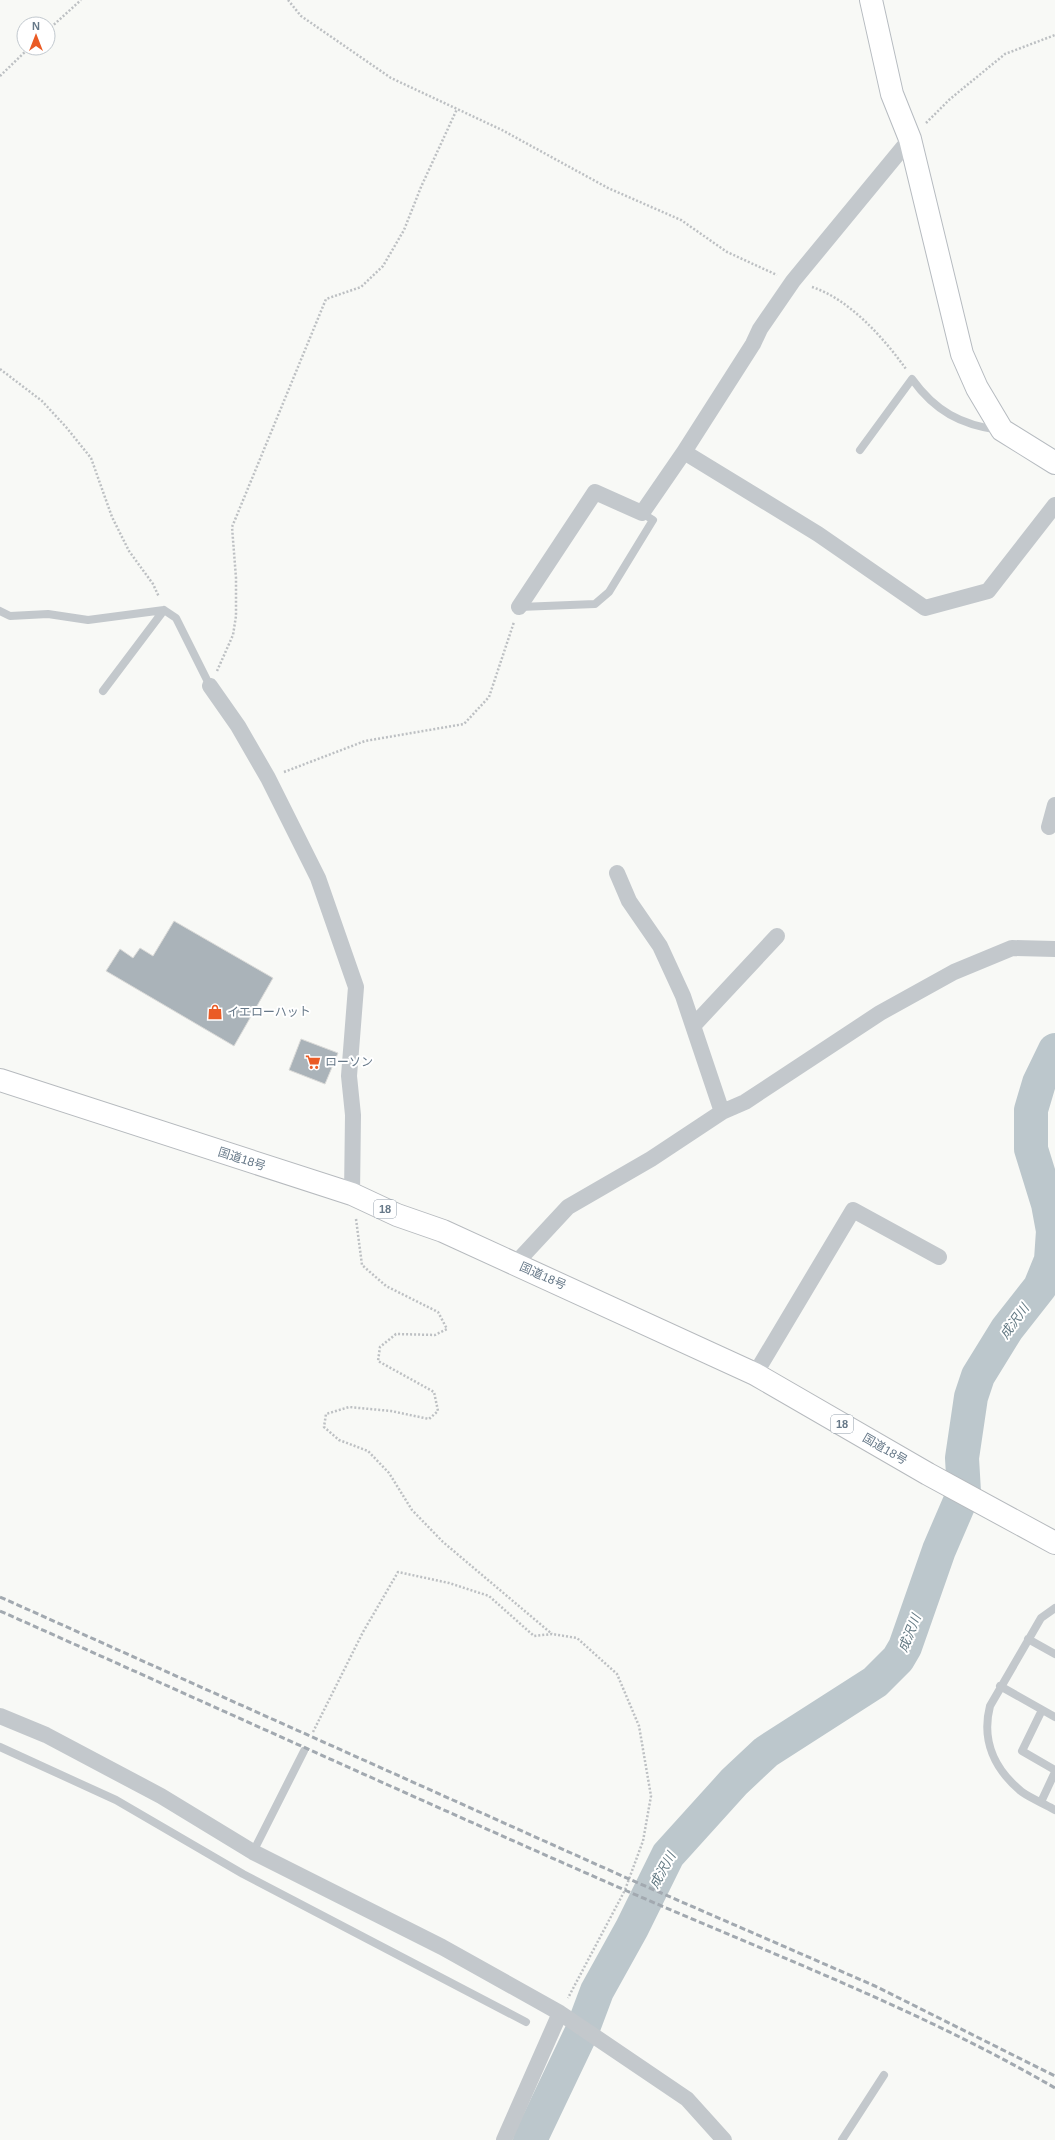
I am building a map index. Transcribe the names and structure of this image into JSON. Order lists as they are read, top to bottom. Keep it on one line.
{"streets":{"main road":["国道18号","18"]},"water":["成沢川"],"places":{"shop":["イエローハット"],"supermarket":["ローソン"]},"north":"top"}
